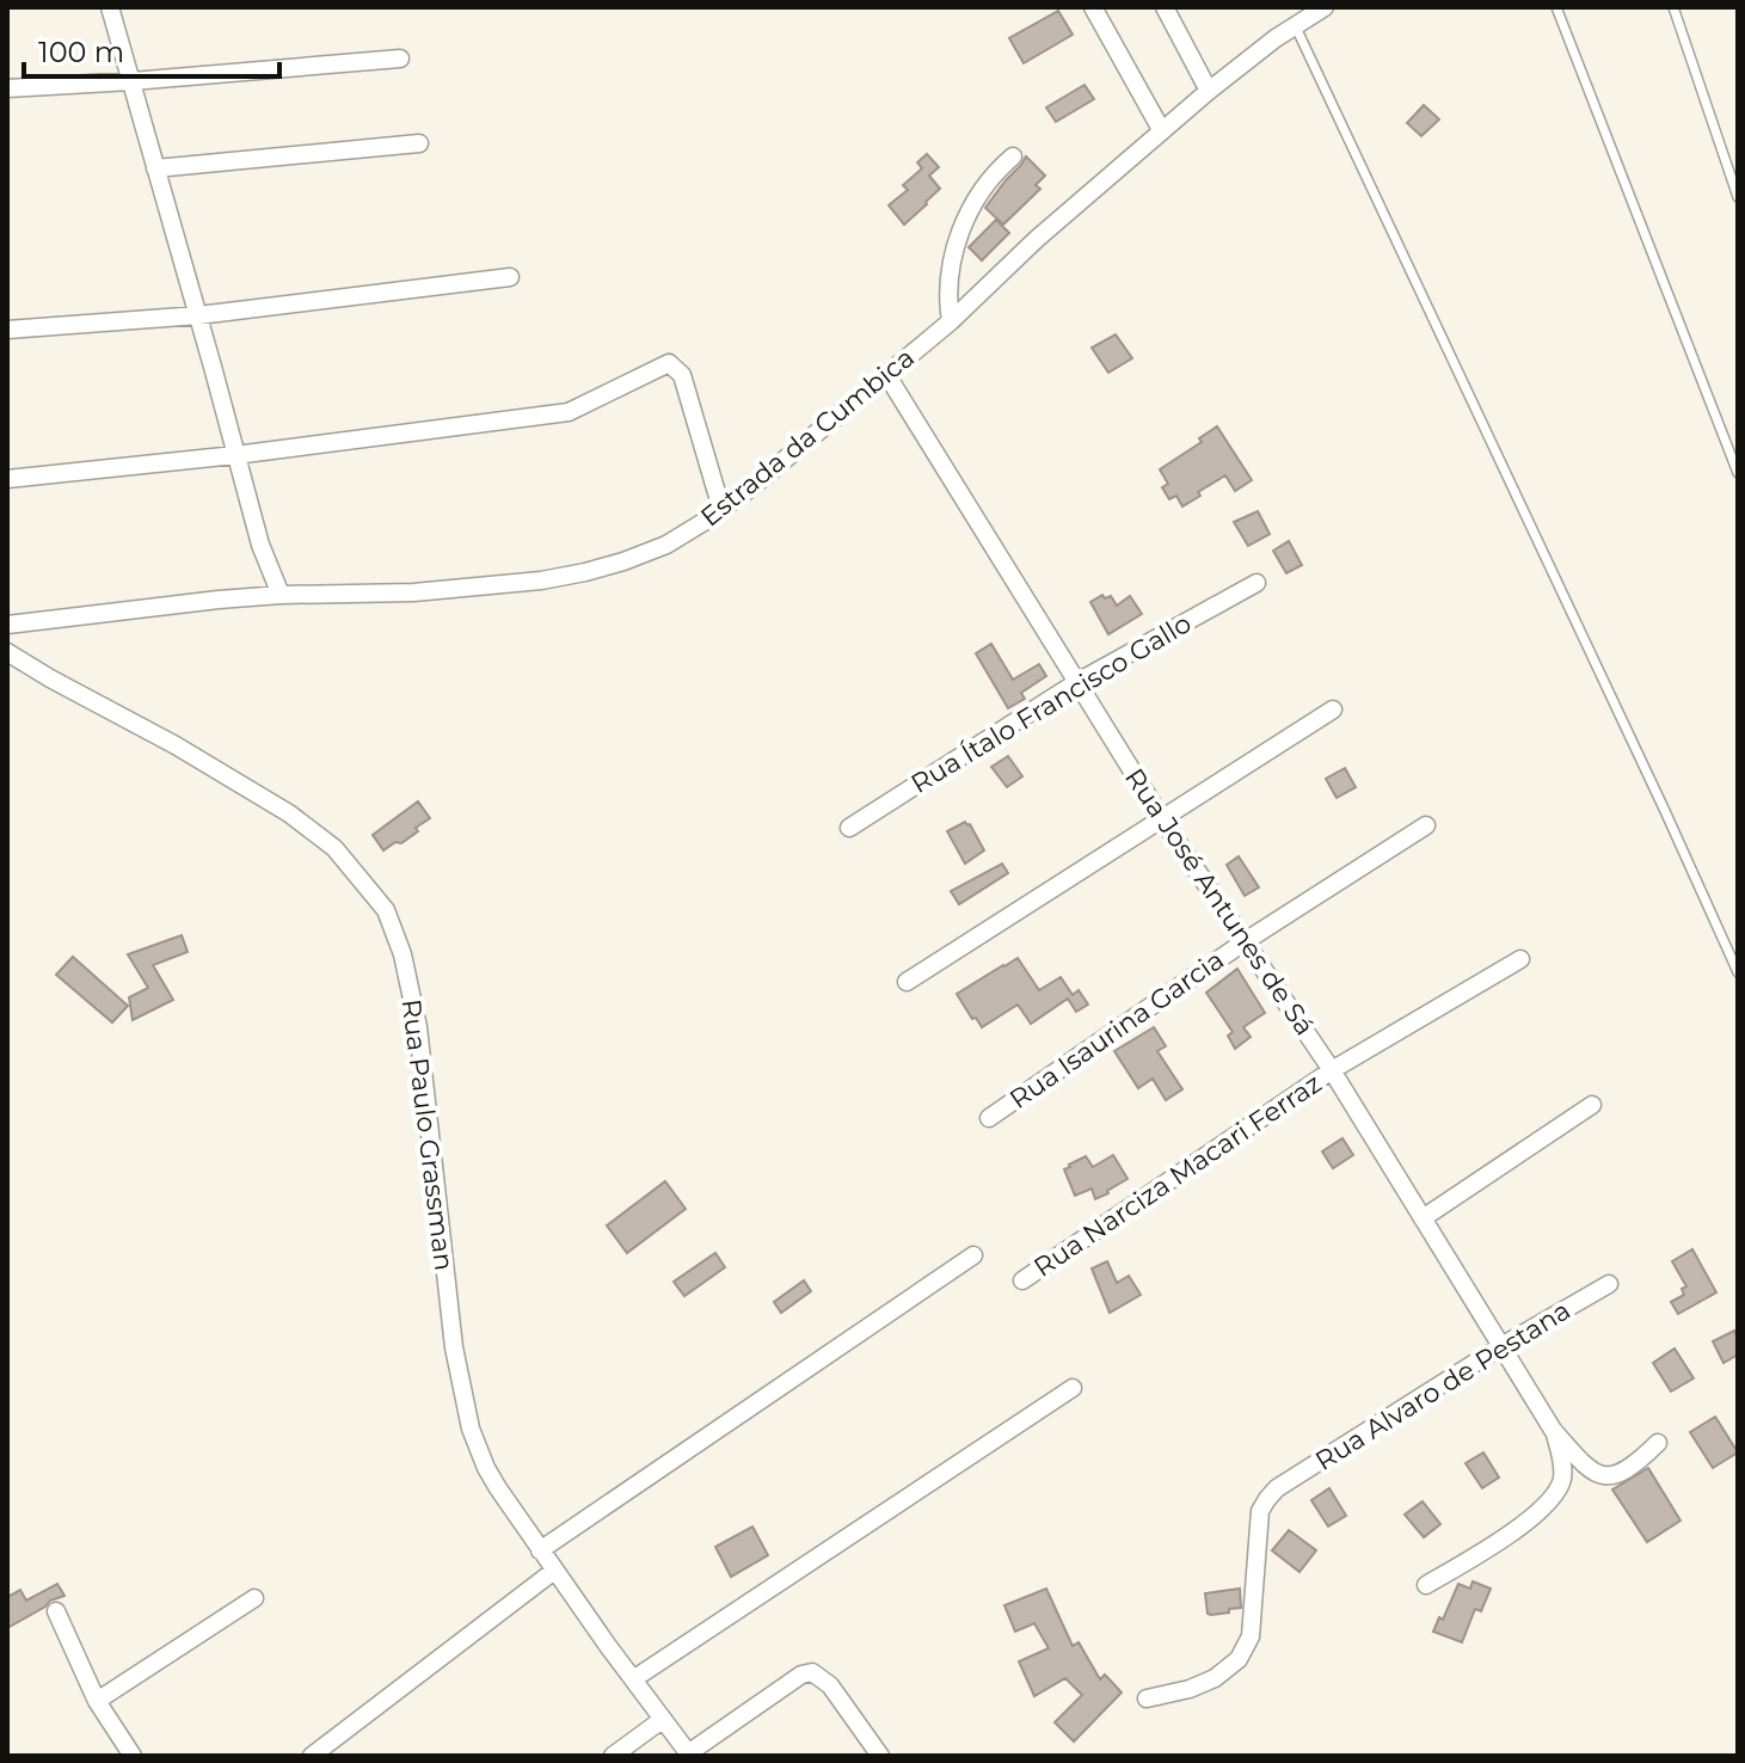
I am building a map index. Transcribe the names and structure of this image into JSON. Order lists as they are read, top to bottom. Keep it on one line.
{"streets":{"street":["Estrada da Cumbica","Rua Ítalo Francisco Gallo","Rua José Antunes de Sá","Rua Isaurina Garcia","Rua Paulo Grassman","Rua Narciza Macari Ferraz","Rua Alvaro de Pestana"]},"crossings":[["Estrada da Cumbica","Rua José Antunes de Sá"],["Rua Ítalo Francisco Gallo","Rua José Antunes de Sá"],["Rua José Antunes de Sá","Rua Isaurina Garcia"],["Rua José Antunes de Sá","Rua Narciza Macari Ferraz"],["Rua José Antunes de Sá","Rua Alvaro de Pestana"]],"scale_bar":"100 m"}
